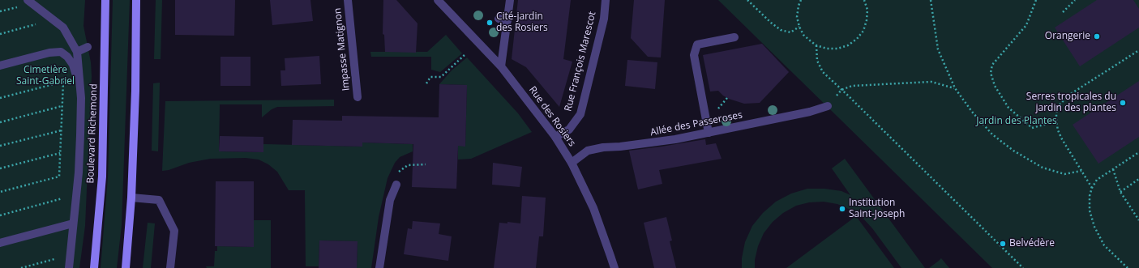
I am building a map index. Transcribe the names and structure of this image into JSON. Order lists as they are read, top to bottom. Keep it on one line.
{"streets":{"main road":["Boulevard Richemond"],"street":["Impasse Matignon","Rue François Marescot","Rue des Rosiers","Allée des Passeroses"]},"crossings":[["Rue François Marescot","Rue des Rosiers"],["Rue des Rosiers","Allée des Passeroses"]],"parks":["Cimetière Saint-Gabriel","Jardin des Plantes"],"places":["Cité-jardin des Rosiers","Orangerie","Serres tropicales du jardin des plantes","Institution Saint-Joseph","Belvédère"]}
